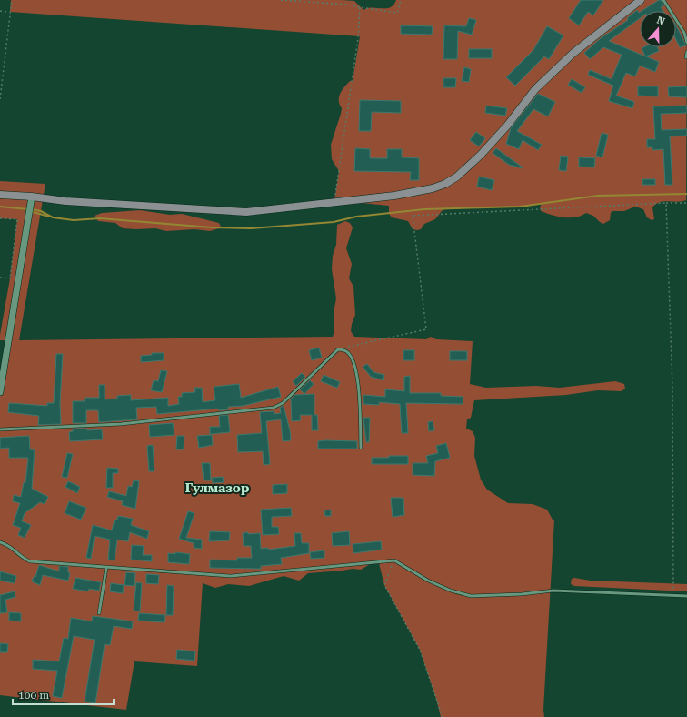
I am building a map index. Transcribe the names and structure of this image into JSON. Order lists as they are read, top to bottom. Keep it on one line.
{"districts":["Гулмазор"],"scale_bar":"100 m","north":"top"}
